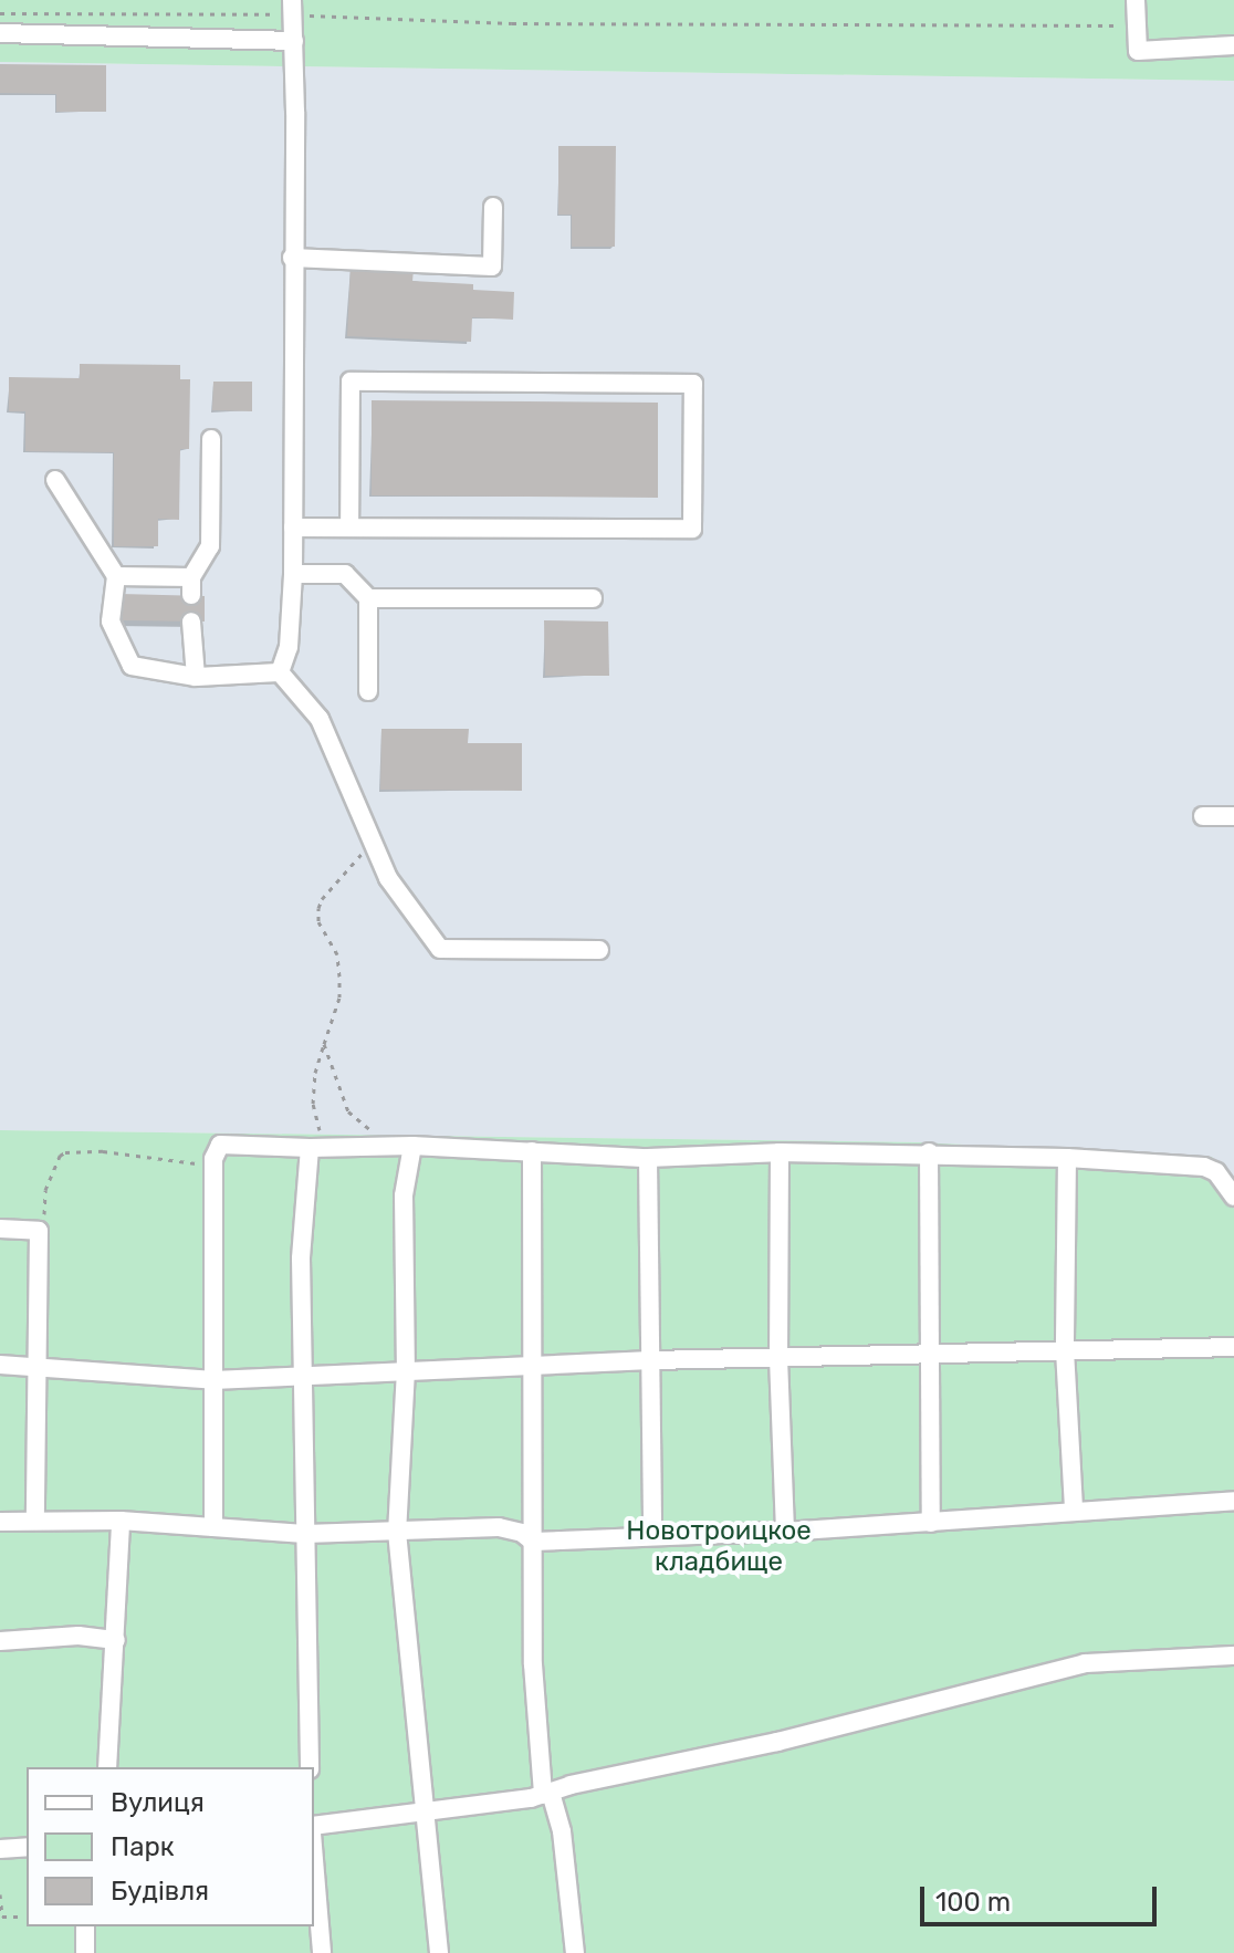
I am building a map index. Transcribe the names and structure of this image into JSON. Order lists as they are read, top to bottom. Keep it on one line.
{"parks":["Новотроицкое кладбище"],"legend":["Вулиця","Парк","Будівля"],"scale_bar":"100 m"}
